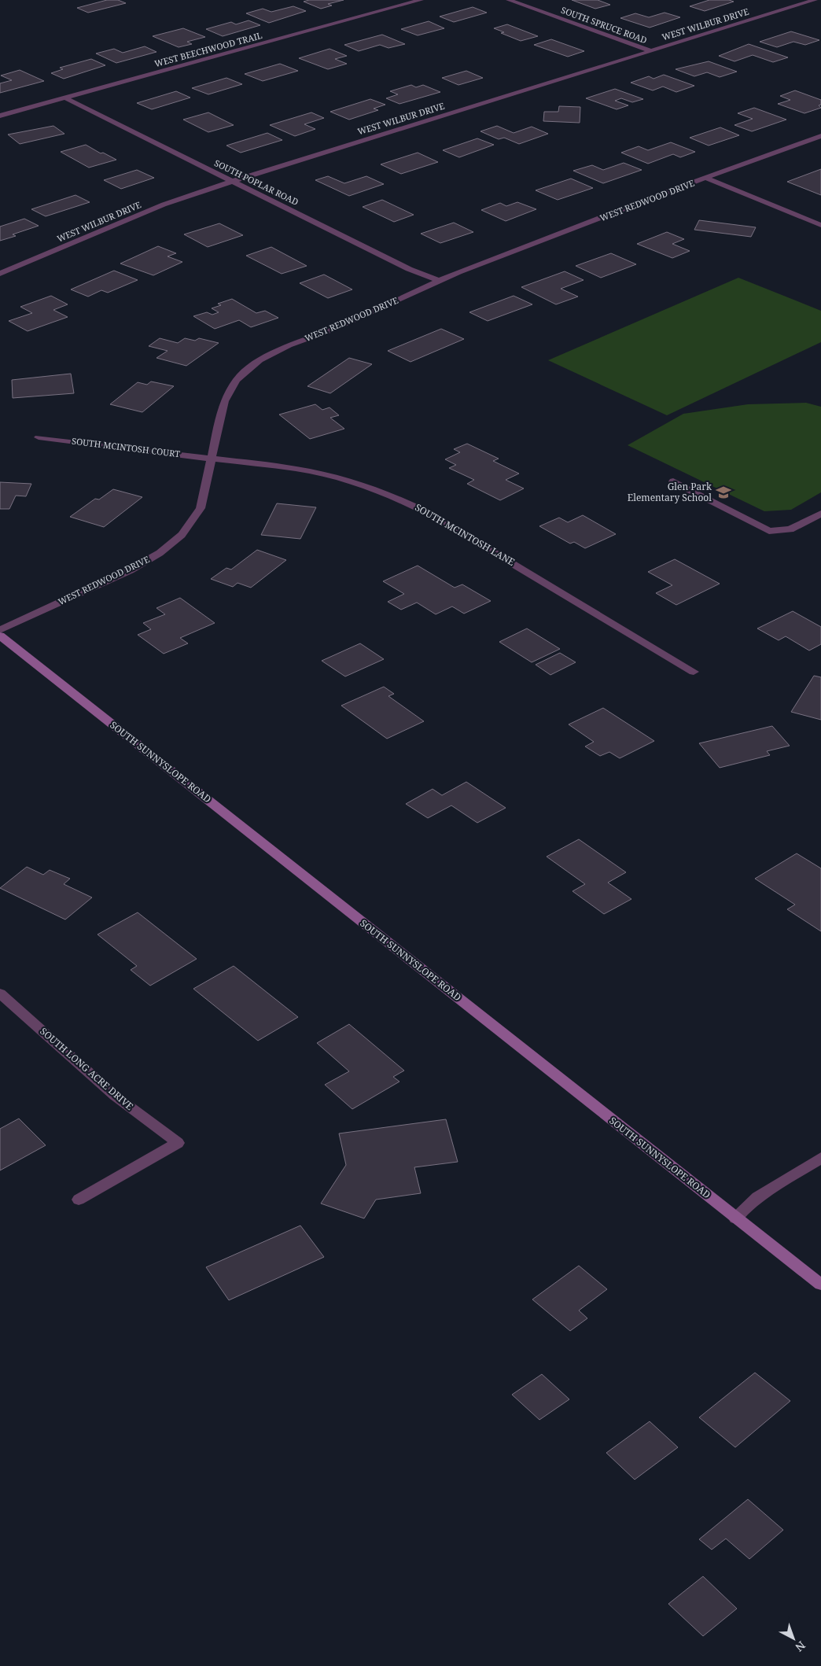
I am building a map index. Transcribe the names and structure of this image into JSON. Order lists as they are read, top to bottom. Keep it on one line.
{"streets":{"street":["WEST WILBUR DRIVE","SOUTH SPRUCE ROAD","WEST BEECHWOOD TRAIL","SOUTH POPLAR ROAD","WEST REDWOOD DRIVE","SOUTH MCINTOSH COURT","SOUTH MCINTOSH LANE","SOUTH SUNNYSLOPE ROAD","SOUTH LONG ACRE DRIVE"]},"crossings":[["WEST WILBUR DRIVE","SOUTH SPRUCE ROAD"],["WEST WILBUR DRIVE","SOUTH POPLAR ROAD"],["WEST BEECHWOOD TRAIL","SOUTH POPLAR ROAD"],["SOUTH POPLAR ROAD","WEST REDWOOD DRIVE"],["WEST REDWOOD DRIVE","SOUTH MCINTOSH COURT"],["WEST REDWOOD DRIVE","SOUTH MCINTOSH LANE"],["SOUTH MCINTOSH COURT","SOUTH MCINTOSH LANE"]],"places":{"school or university":["Glen Park Elementary School"]},"north":"bottom right"}
